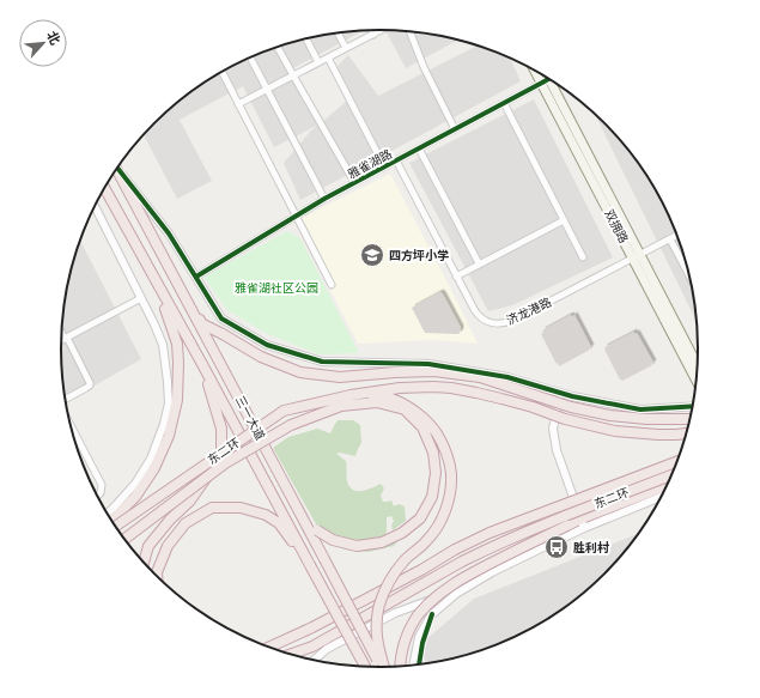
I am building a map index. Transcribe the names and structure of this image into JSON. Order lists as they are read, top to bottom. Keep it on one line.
{"streets":{"highway":["三一大道","东二环"],"main road":["双拥路"],"street":["雅雀湖路","济龙港路"]},"crossings":[["雅雀湖路","济龙港路"],["双拥路","济龙港路"]],"parks":["雅雀湖社区公园"],"places":{"school or university":["四方坪小学"],"bus stop":["胜利村"]},"north":"top right"}
